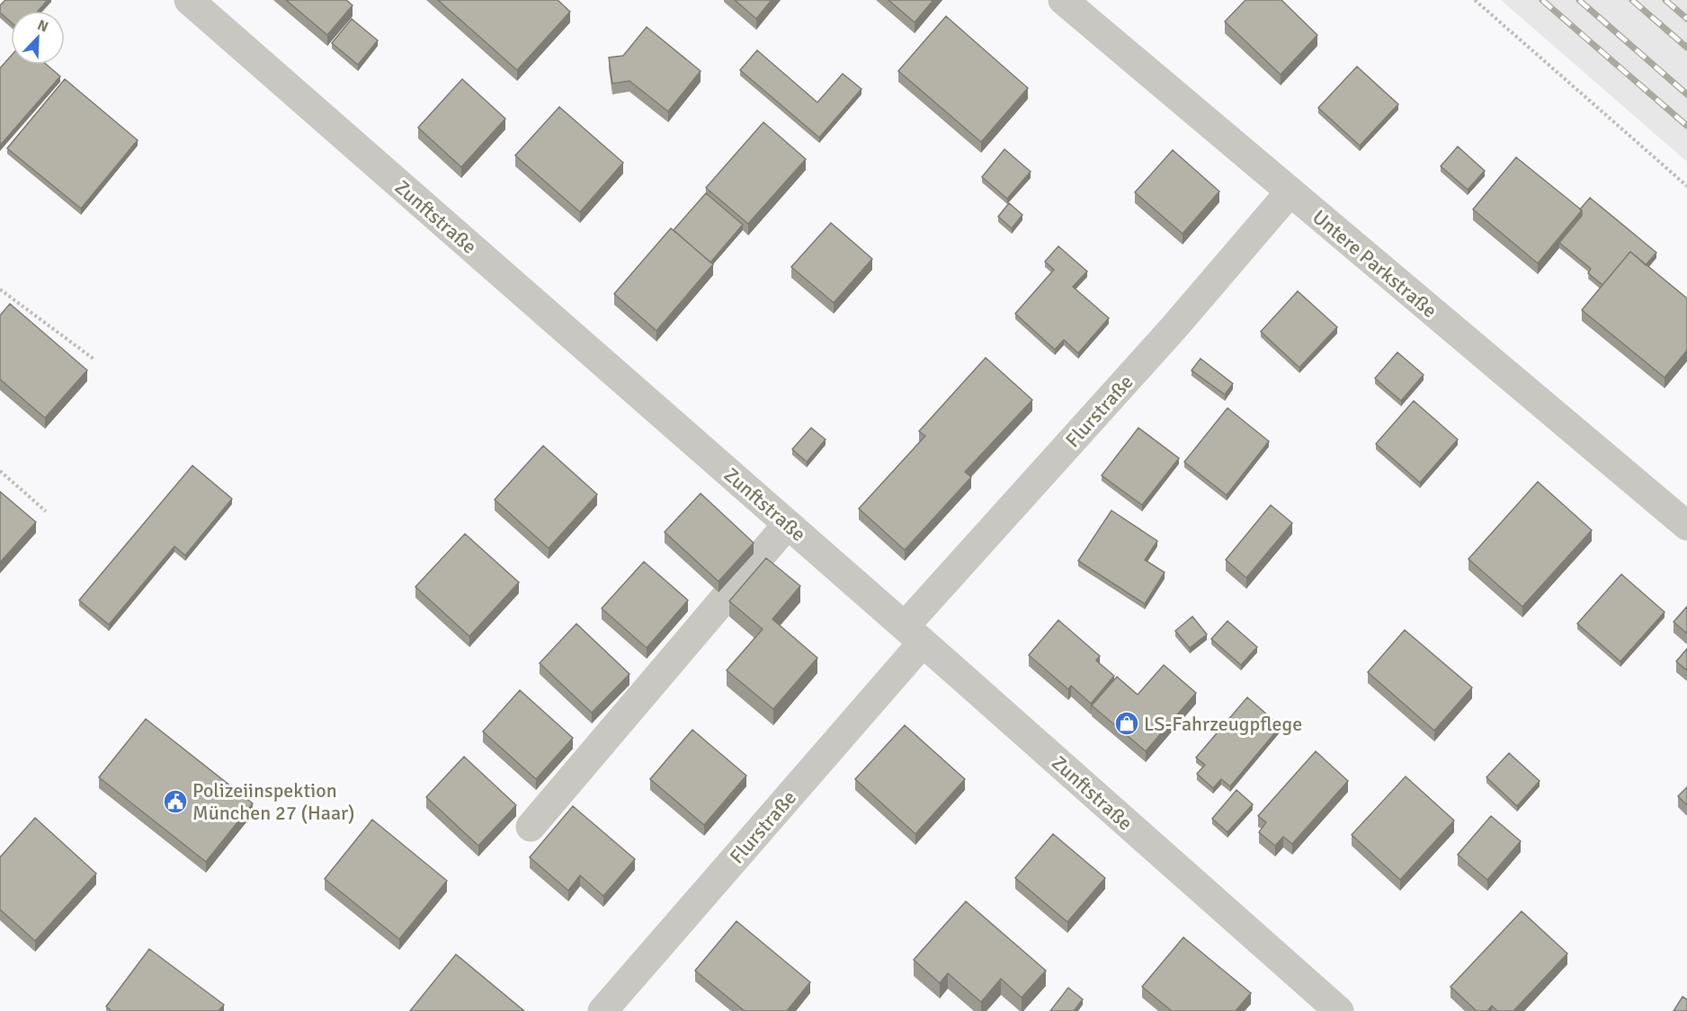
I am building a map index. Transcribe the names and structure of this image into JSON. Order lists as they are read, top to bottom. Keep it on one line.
{"streets":{"street":["Zunftstraße","Untere Parkstraße","Flurstraße"]},"crossings":[["Zunftstraße","Flurstraße"],["Untere Parkstraße","Flurstraße"]],"places":{"shop":["LS-Fahrzeugpflege"],"public building":["Polizeiinspektion München 27 (Haar)"]},"north":"top right"}
